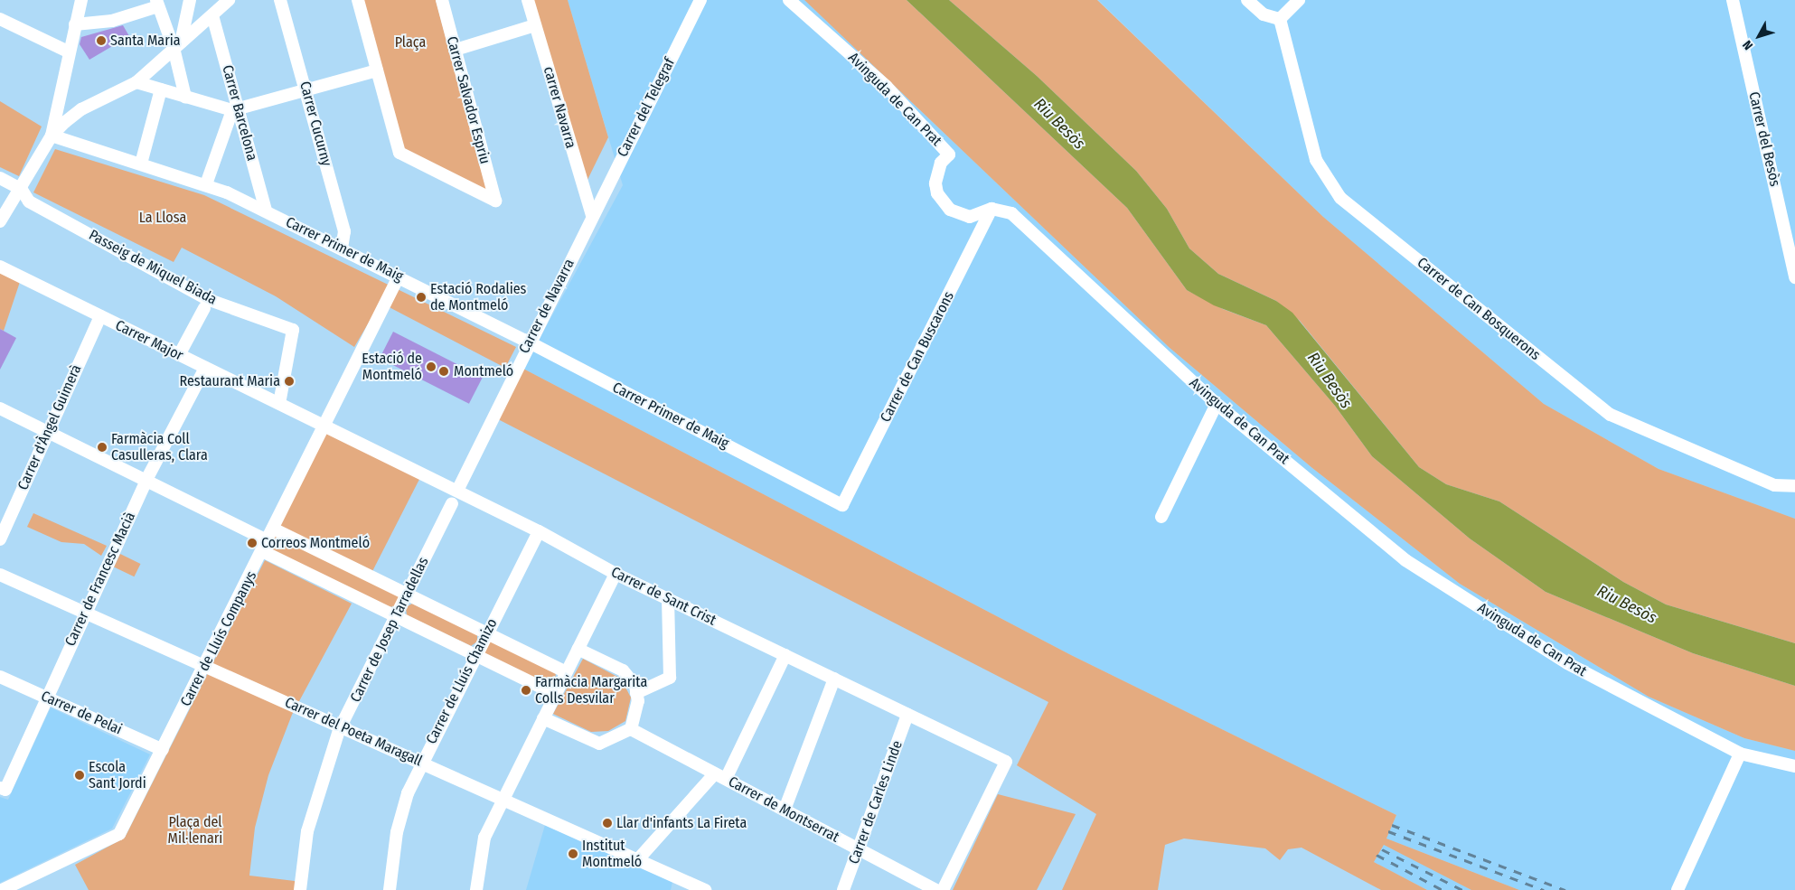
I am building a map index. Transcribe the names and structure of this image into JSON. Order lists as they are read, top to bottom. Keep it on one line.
{"streets":{"street":["Avinguda de Can Prat","Carrer Salvador Espriu","carrer Navarra","Carrer del Telegraf","Carrer Barcelona","Carrer Cucurny","Carrer del Besòs","Carrer Primer de Maig","Passeig de Miquel Biada","Carrer de Navarra","Carrer de Can Bosquerons","Carrer Major","Carrer de Can Buscarons","Carrer d'Àngel Guimerà","Carrer de Francesc Macià","Carrer de Sant Crist","Carrer de Josep Tarradellas","Carrer de Lluís Companys","Carrer de Lluís Chamizo","Carrer de Pelai","Carrer del Poeta Maragall","Carrer de Carles Linde","Carrer de Montserrat"]},"crossings":[["Avinguda de Can Prat","Carrer de Can Buscarons"],["carrer Navarra","Carrer del Telegraf"],["carrer Navarra","Carrer de Navarra"],["Carrer del Telegraf","Carrer de Navarra"],["Carrer Barcelona","Carrer Primer de Maig"],["Carrer Cucurny","Carrer Primer de Maig"],["Carrer Primer de Maig","Carrer de Navarra"],["Carrer Primer de Maig","Carrer de Can Buscarons"],["Carrer Primer de Maig","Carrer de Lluís Companys"],["Passeig de Miquel Biada","Carrer Major"],["Carrer de Navarra","Carrer de Sant Crist"],["Carrer Major","Carrer d'Àngel Guimerà"],["Carrer Major","Carrer de Francesc Macià"],["Carrer Major","Carrer de Sant Crist"],["Carrer Major","Carrer de Lluís Companys"],["Carrer de Francesc Macià","Carrer de Pelai"],["Carrer de Francesc Macià","Carrer del Poeta Maragall"],["Carrer de Sant Crist","Carrer de Lluís Companys"],["Carrer de Sant Crist","Carrer de Lluís Chamizo"],["Carrer de Sant Crist","Carrer de Carles Linde"],["Carrer de Josep Tarradellas","Carrer del Poeta Maragall"],["Carrer de Lluís Companys","Carrer de Pelai"],["Carrer de Lluís Companys","Carrer del Poeta Maragall"],["Carrer de Lluís Chamizo","Carrer del Poeta Maragall"],["Carrer de Carles Linde","Carrer de Montserrat"]],"water":["Riu Besòs"],"parks":["Plaça","La Llosa","Plaça del Mil·lenari"],"places":["Santa Maria","Estació Rodalies de Montmeló","Estació de Montmeló","Montmeló","Restaurant Maria","Farmàcia Coll Casulleras, Clara","Correos Montmeló","Farmàcia Margarita Colls Desvilar","Escola Sant Jordi","Llar d'infants La Fireta","Institut Montmeló"],"north":"bottom left"}
